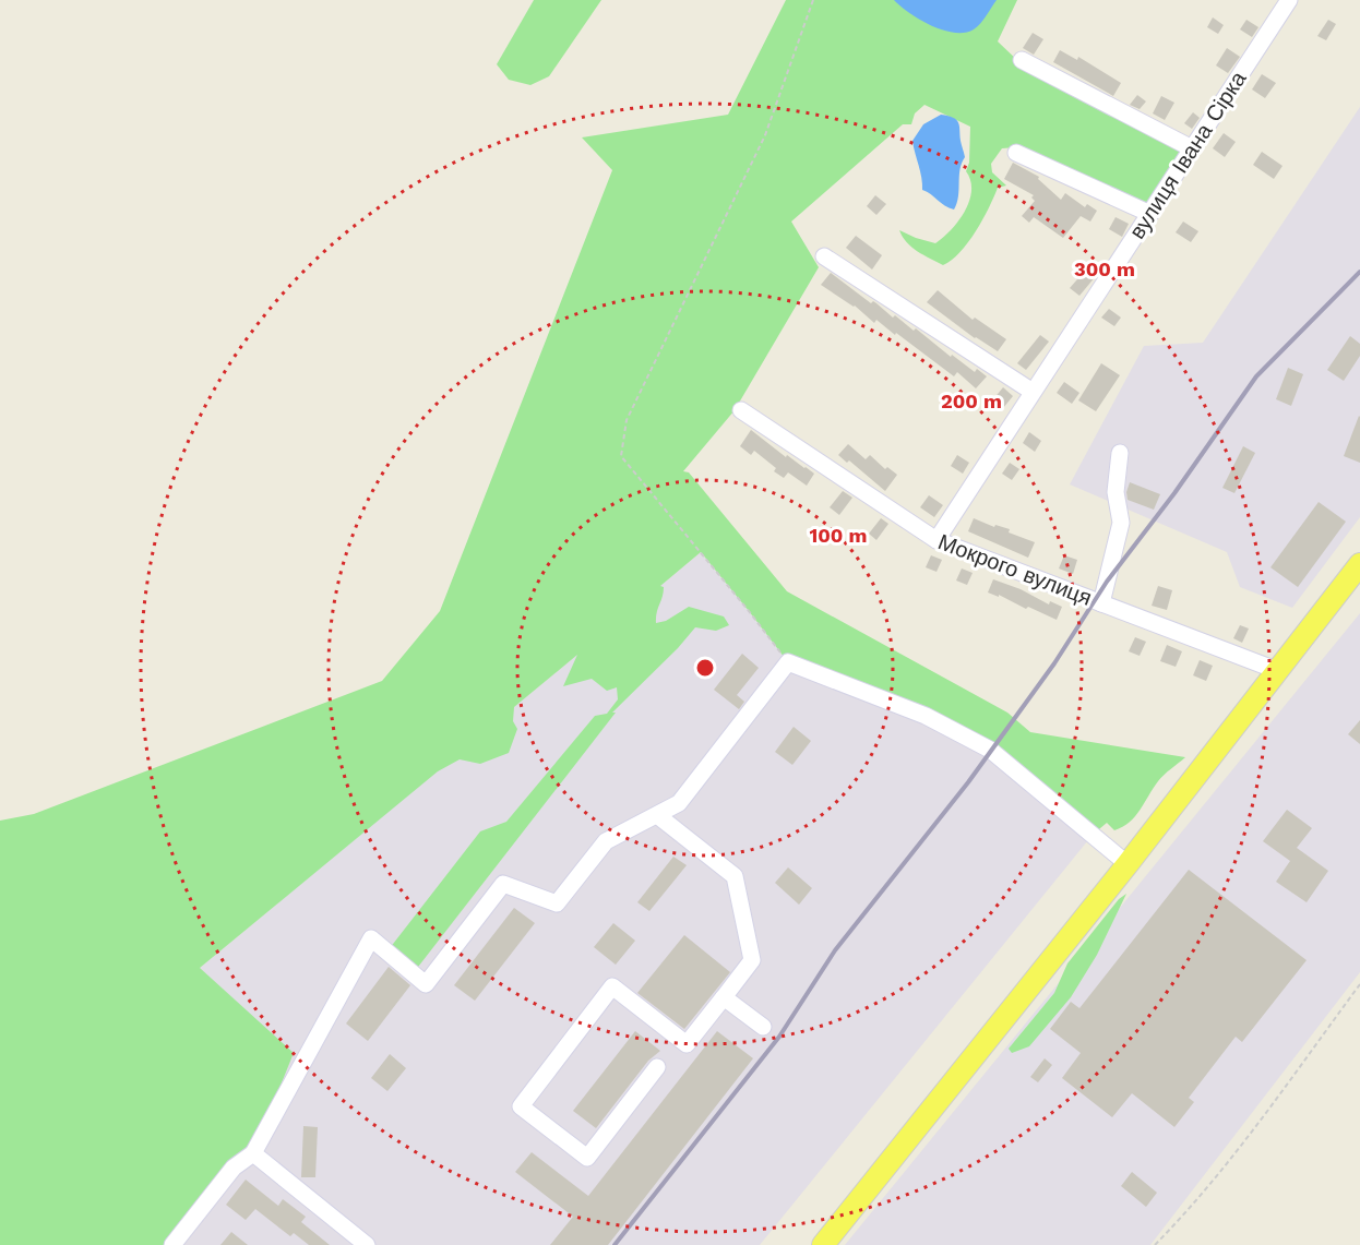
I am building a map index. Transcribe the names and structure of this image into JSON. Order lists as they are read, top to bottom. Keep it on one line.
{"streets":{"street":["вулиця Івана Сірка","Мокрого вулиця"]},"crossings":[["вулиця Івана Сірка","Мокрого вулиця"]],"rings":["300 m","200 m","100 m"]}
